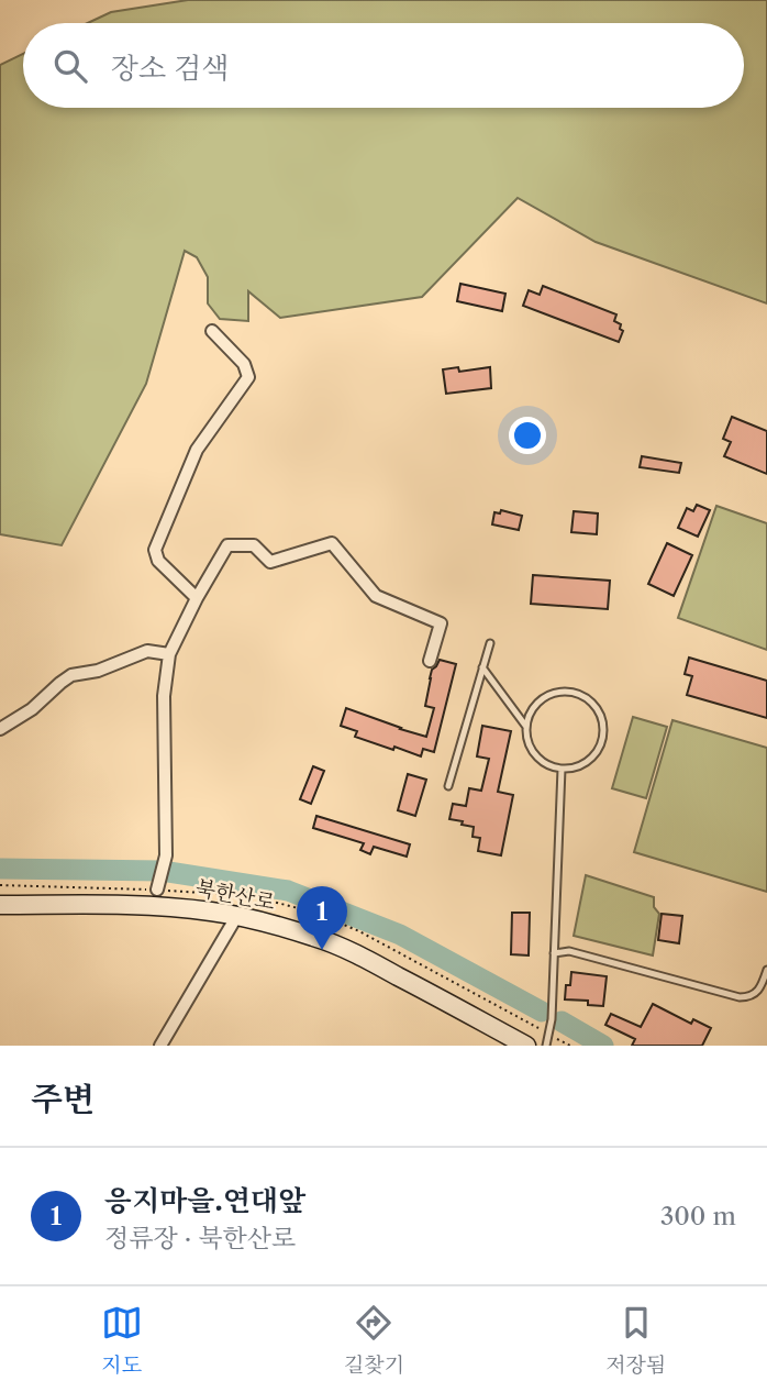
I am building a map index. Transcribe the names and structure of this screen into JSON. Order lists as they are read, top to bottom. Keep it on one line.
{"streets":{"street":["북한산로"]},"page":{"search":"장소 검색","pins":"1","heading":"주변","list":[{"mark":"1","name":"응지마을.연대앞","note":"정류장 · 북한산로","value":"300 m"}],"nav":["지도","길찾기","저장됨"]}}
